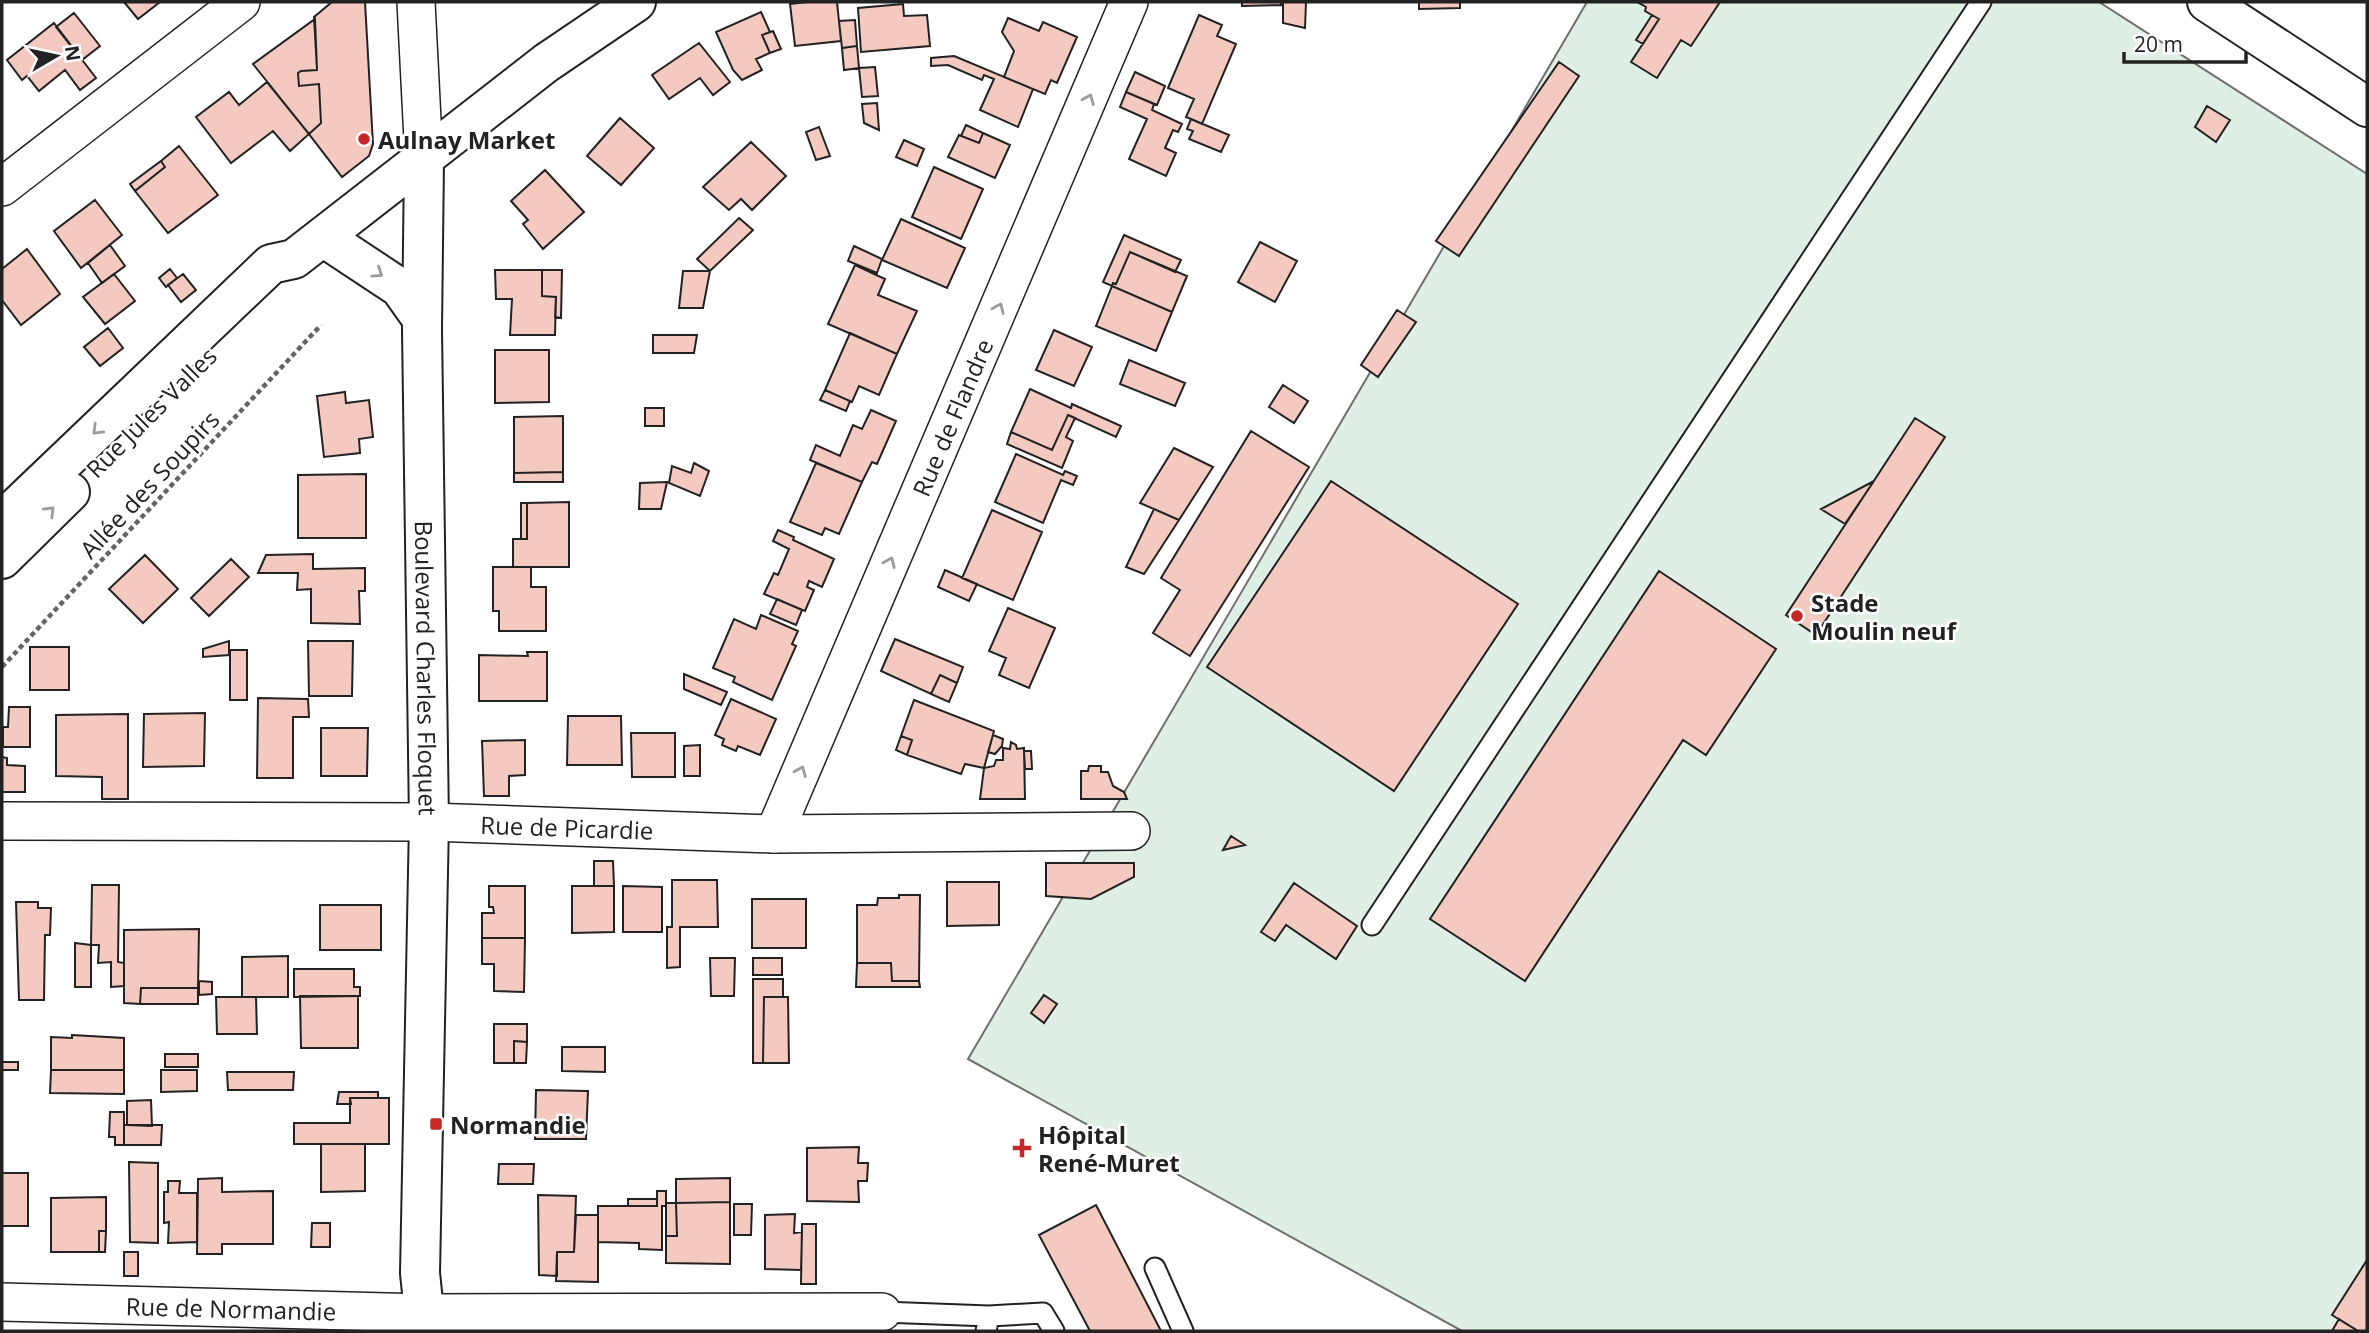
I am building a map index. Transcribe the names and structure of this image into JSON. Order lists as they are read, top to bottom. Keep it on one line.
{"streets":{"street":["Rue Jules Valles","Rue de Flandre","Boulevard Charles Floquet","Rue de Picardie","Rue de Normandie"],"path":["Allée des Soupirs"]},"crossings":[["Rue Jules Valles","Boulevard Charles Floquet"],["Rue de Flandre","Rue de Picardie"],["Boulevard Charles Floquet","Rue de Picardie"],["Boulevard Charles Floquet","Rue de Normandie"]],"one_way":["Rue de Flandre"],"places":{"other":["Aulnay Market","Stade Moulin neuf"],"transit":["Normandie"],"health":["Hôpital René-Muret"]},"scale_bar":"20 m","north":"right"}
